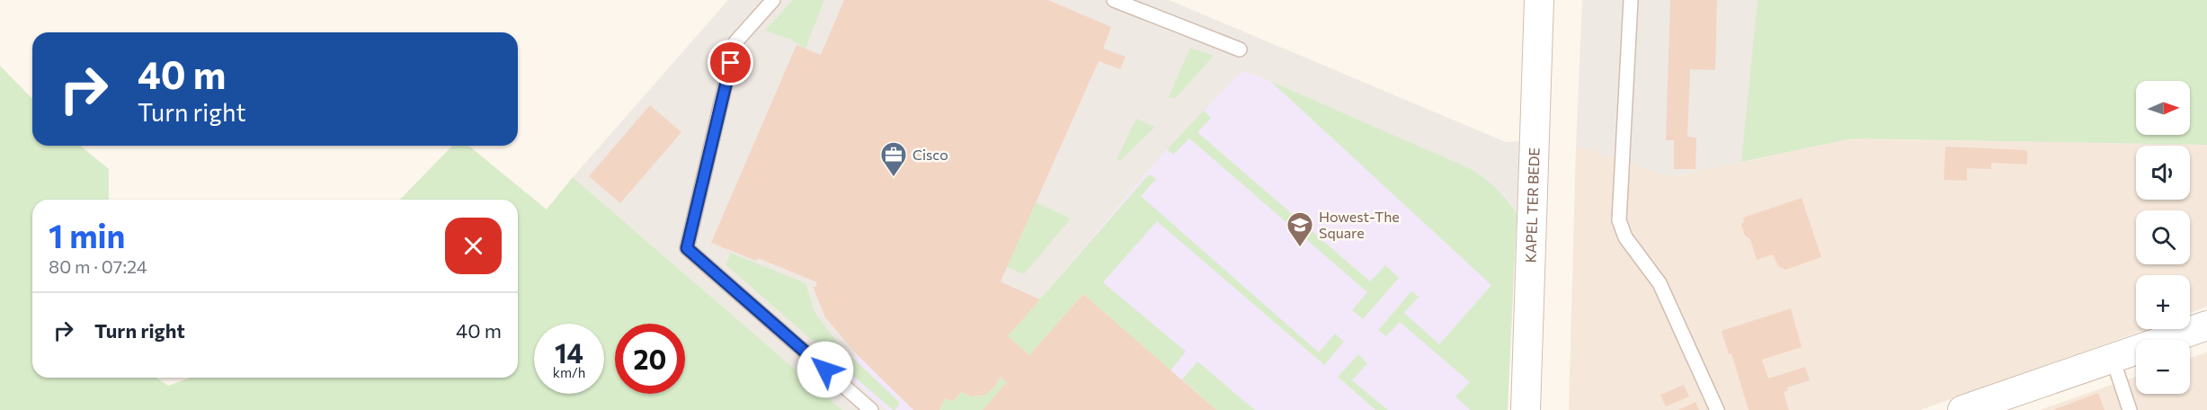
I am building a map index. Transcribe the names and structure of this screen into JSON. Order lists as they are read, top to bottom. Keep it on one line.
{"streets":{"street":["KAPEL TER BEDE"]},"places":{"office":["Cisco"],"school or university":["Howest-The Square"]},"north":"right","page":{"turn":["40 m","Turn right"],"map_buttons":["+","−"],"heading":["1 min","80 m · 07:24"],"list":[{"name":"Turn right","value":"40 m"}],"speed":"14 km/h","limit":"20"}}
